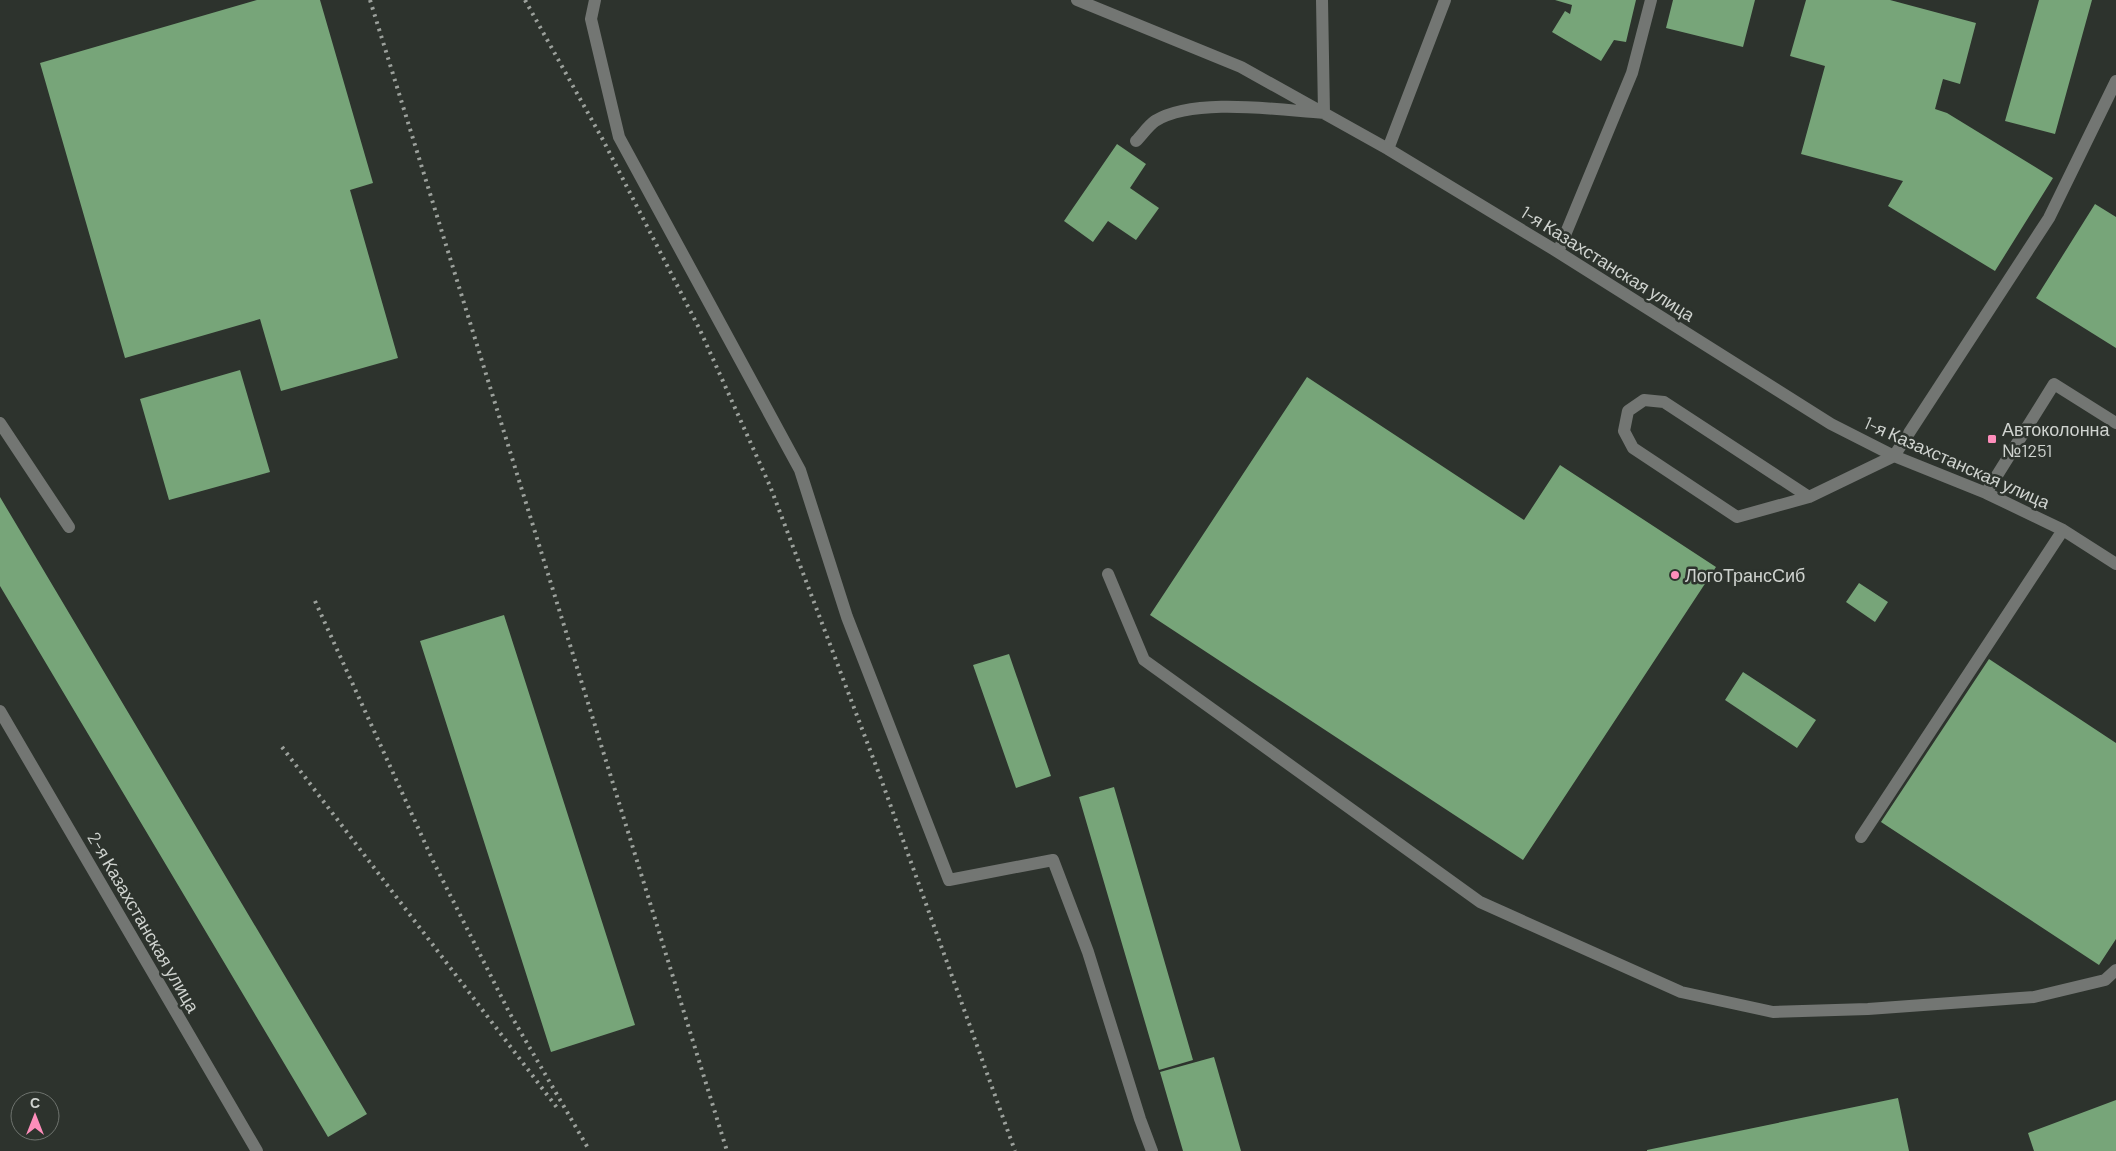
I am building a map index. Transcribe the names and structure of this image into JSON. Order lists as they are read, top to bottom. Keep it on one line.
{"streets":{"street":["1-я Казахстанская улица","2-я Казахстанская улица"]},"places":{"transit":["Автоколонна №1251"],"other":["ЛогоТрансСиб"]},"north":"top"}
